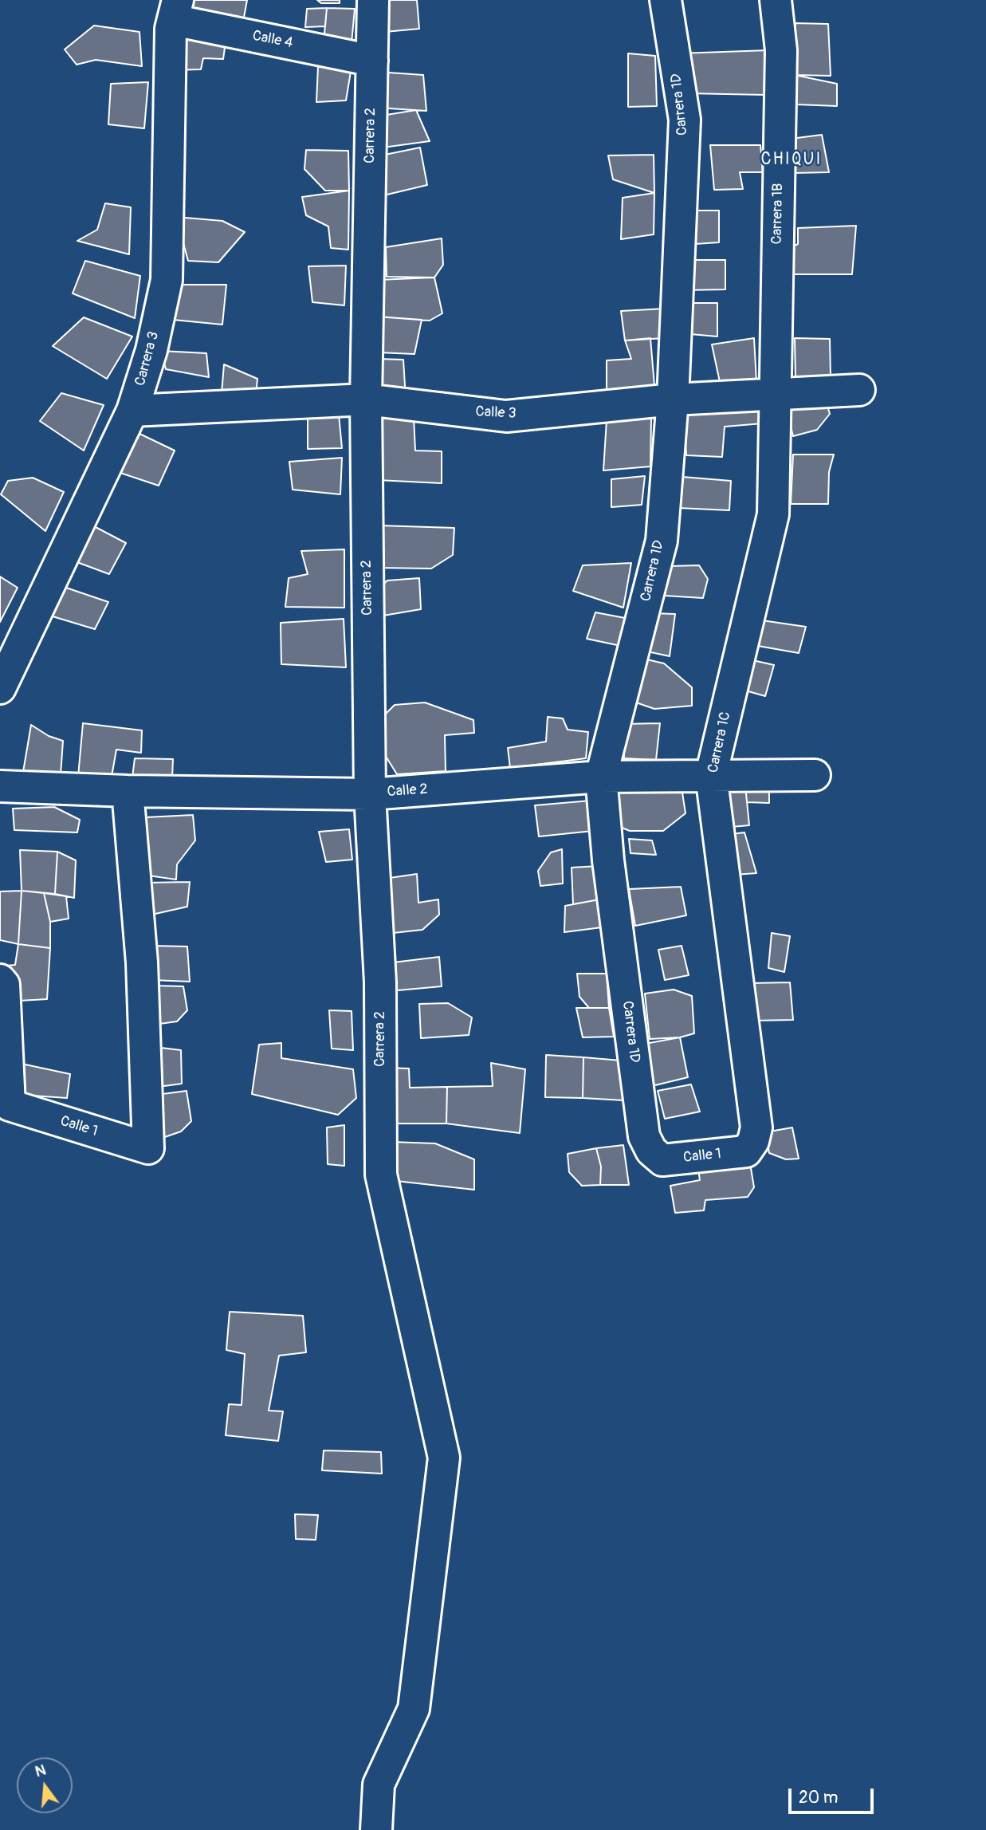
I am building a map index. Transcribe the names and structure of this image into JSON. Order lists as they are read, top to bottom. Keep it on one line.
{"streets":{"street":["Calle 4","Carrera 1D","Carrera 2","Carrera 1B","Carrera 3","Calle 3","Carrera 1C","Calle 2","Calle 1"]},"crossings":[["Calle 4","Carrera 2"],["Calle 4","Carrera 3"],["Carrera 1D","Calle 3"],["Carrera 1D","Calle 2"],["Carrera 1D","Calle 1"],["Carrera 2","Calle 3"],["Carrera 2","Calle 2"],["Carrera 1B","Calle 3"],["Carrera 1B","Carrera 1C"],["Carrera 3","Calle 3"],["Calle 3","Carrera 1C"],["Carrera 1C","Calle 2"],["Carrera 1C","Calle 1"],["Calle 2","Calle 1"]],"districts":["CHIQUI"],"scale_bar":"20 m","north":"top"}
